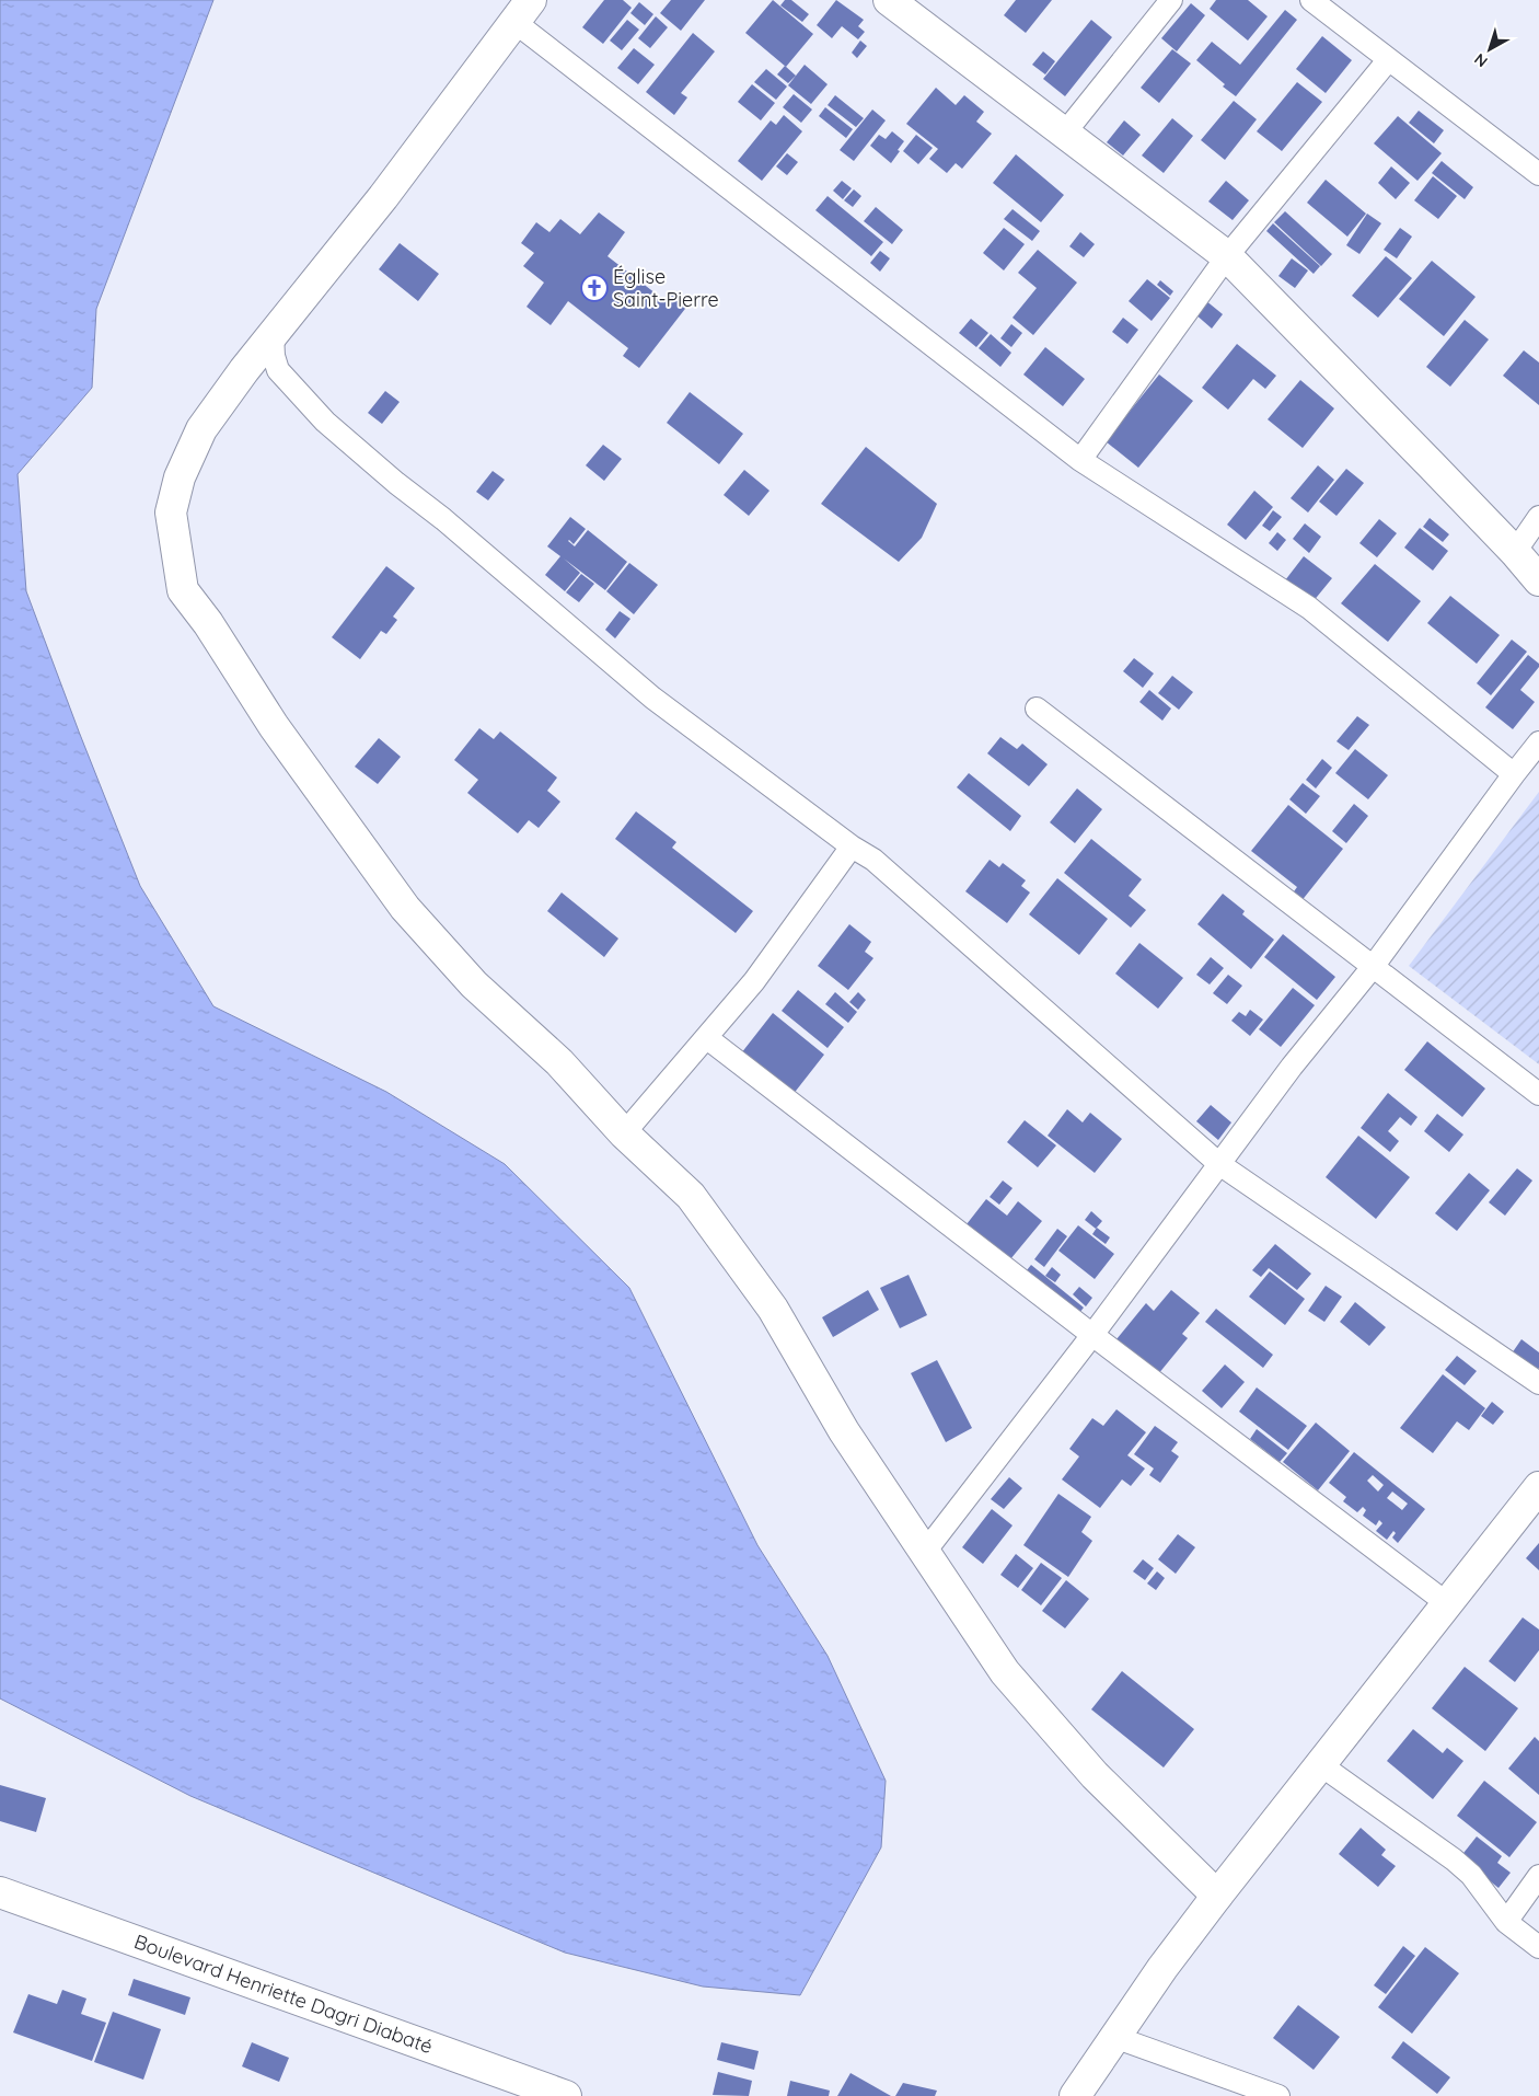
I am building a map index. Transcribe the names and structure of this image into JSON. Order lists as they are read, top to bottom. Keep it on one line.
{"streets":{"street":["Boulevard Henriette Dagri Diabaté"]},"places":{"church":["Église Saint-Pierre"]},"north":"bottom left"}
